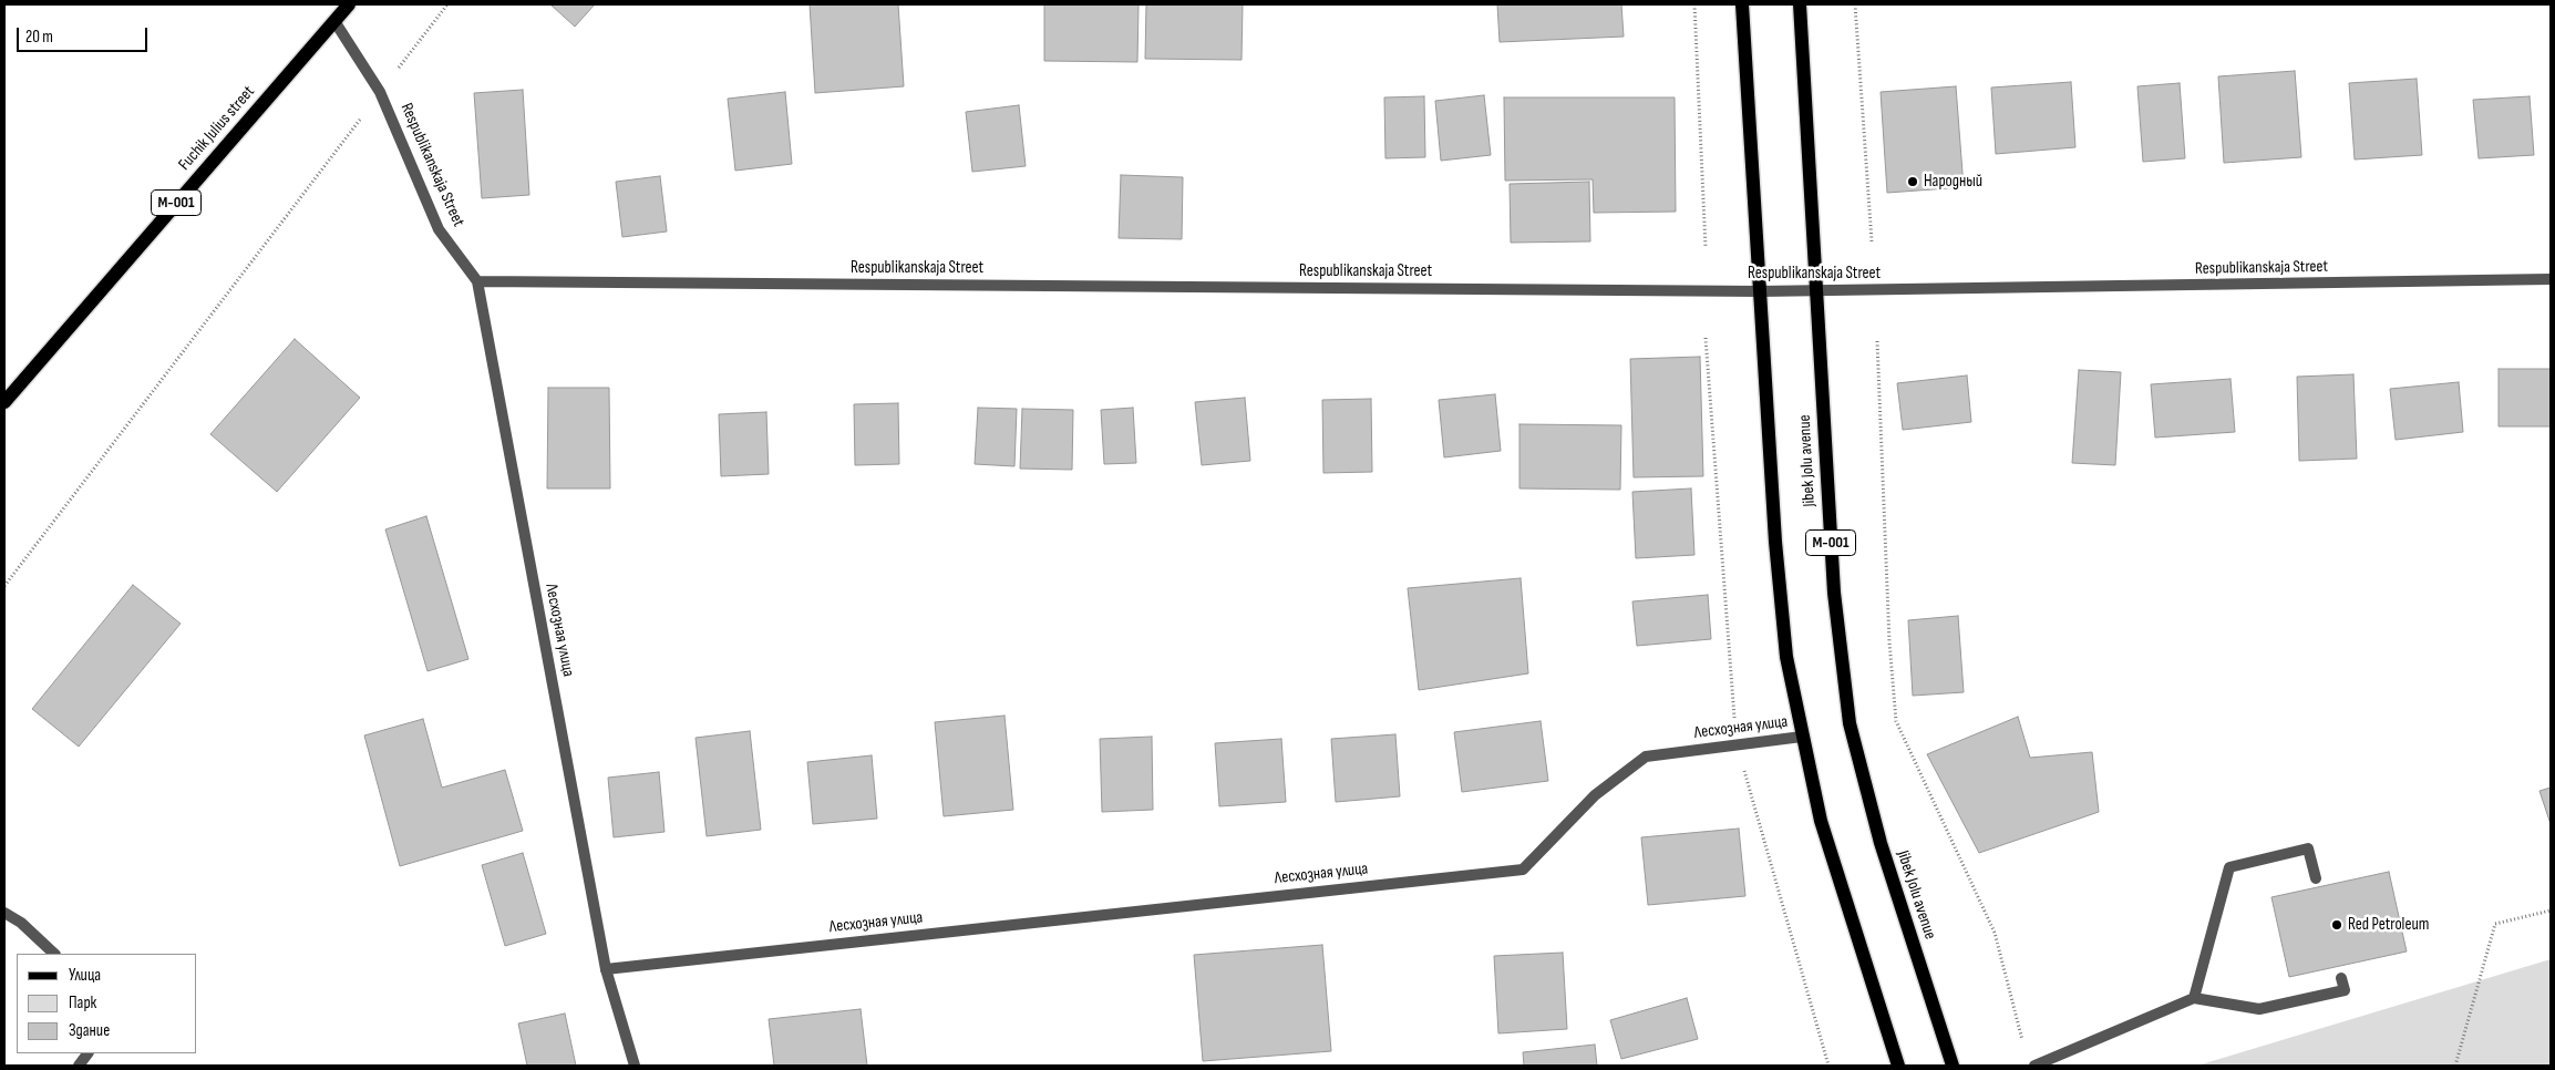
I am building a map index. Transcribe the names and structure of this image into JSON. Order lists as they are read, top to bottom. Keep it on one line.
{"streets":{"main road":["Fuchik Julius street","М-001","Jibek Jolu avenue"],"street":["Respublikanskaja Street","Лесхозная улица"]},"crossings":[["Fuchik Julius street","Respublikanskaja Street"],["Respublikanskaja Street","Jibek Jolu avenue"],["Respublikanskaja Street","Лесхозная улица"]],"places":["Народный","Red Petroleum"],"legend":["Улица","Парк","Здание"],"scale_bar":"20 m"}
